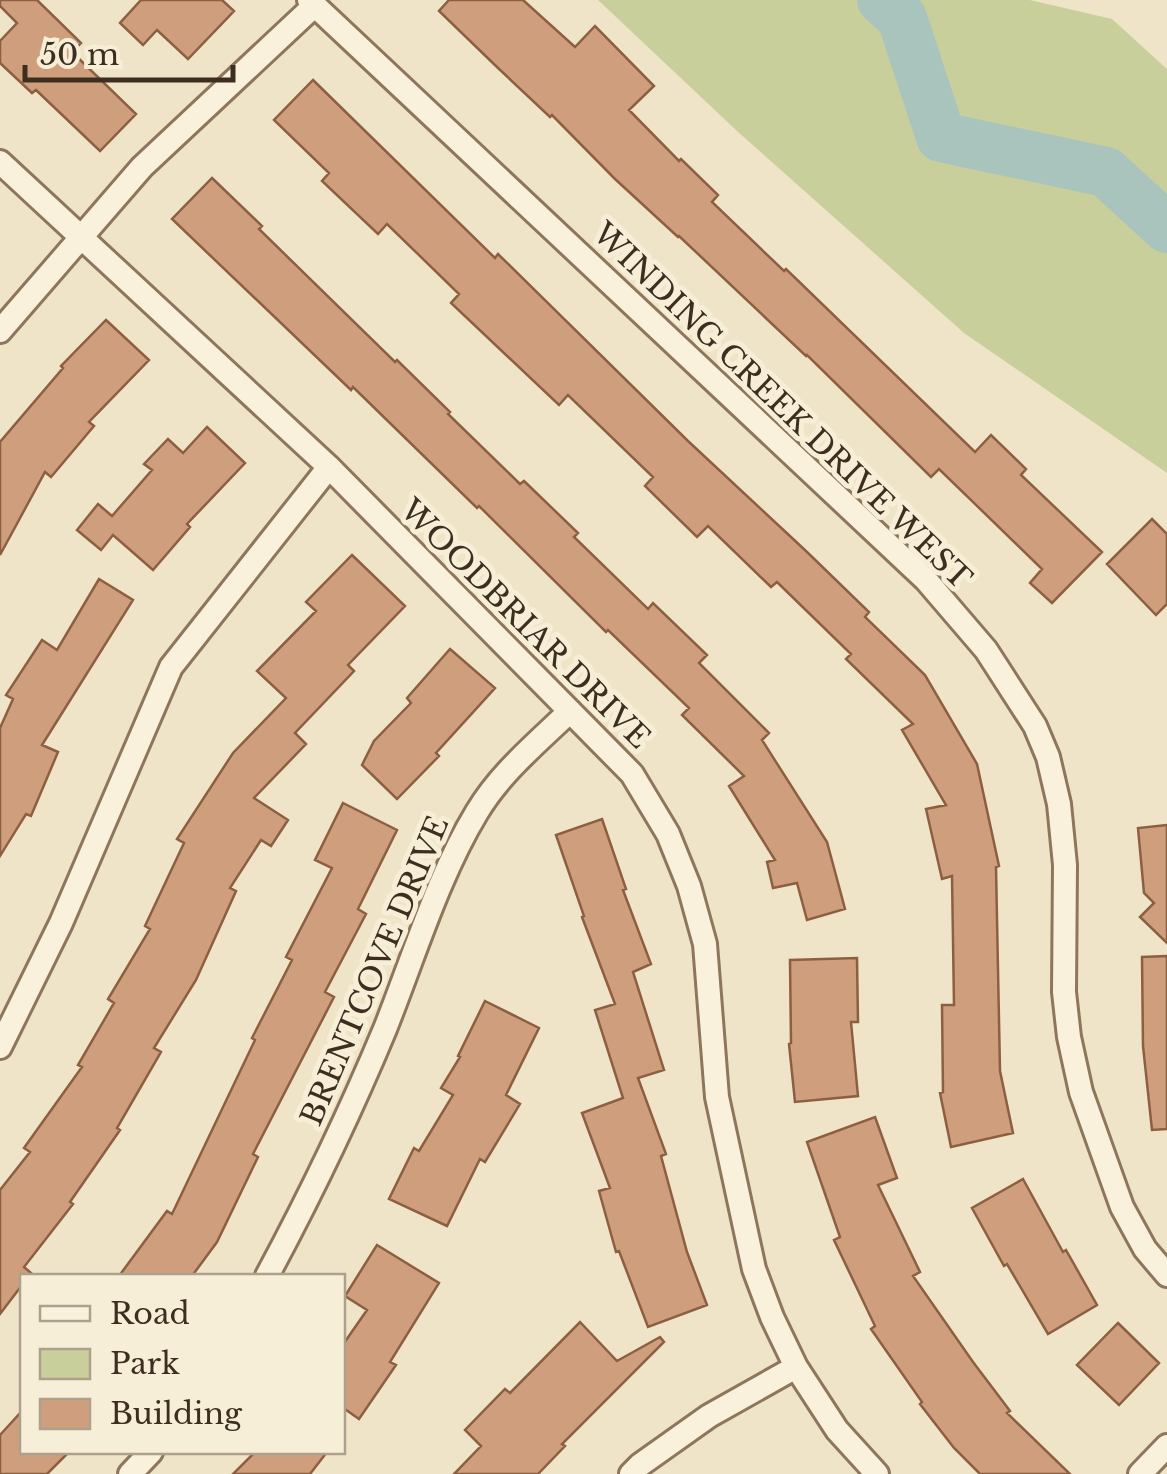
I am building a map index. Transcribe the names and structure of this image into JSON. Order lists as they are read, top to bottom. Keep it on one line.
{"streets":{"street":["WINDING CREEK DRIVE WEST","WOODBRIAR DRIVE","BRENTCOVE DRIVE"]},"crossings":[["WOODBRIAR DRIVE","BRENTCOVE DRIVE"]],"legend":["Road","Park","Building"],"scale_bar":"50 m"}
